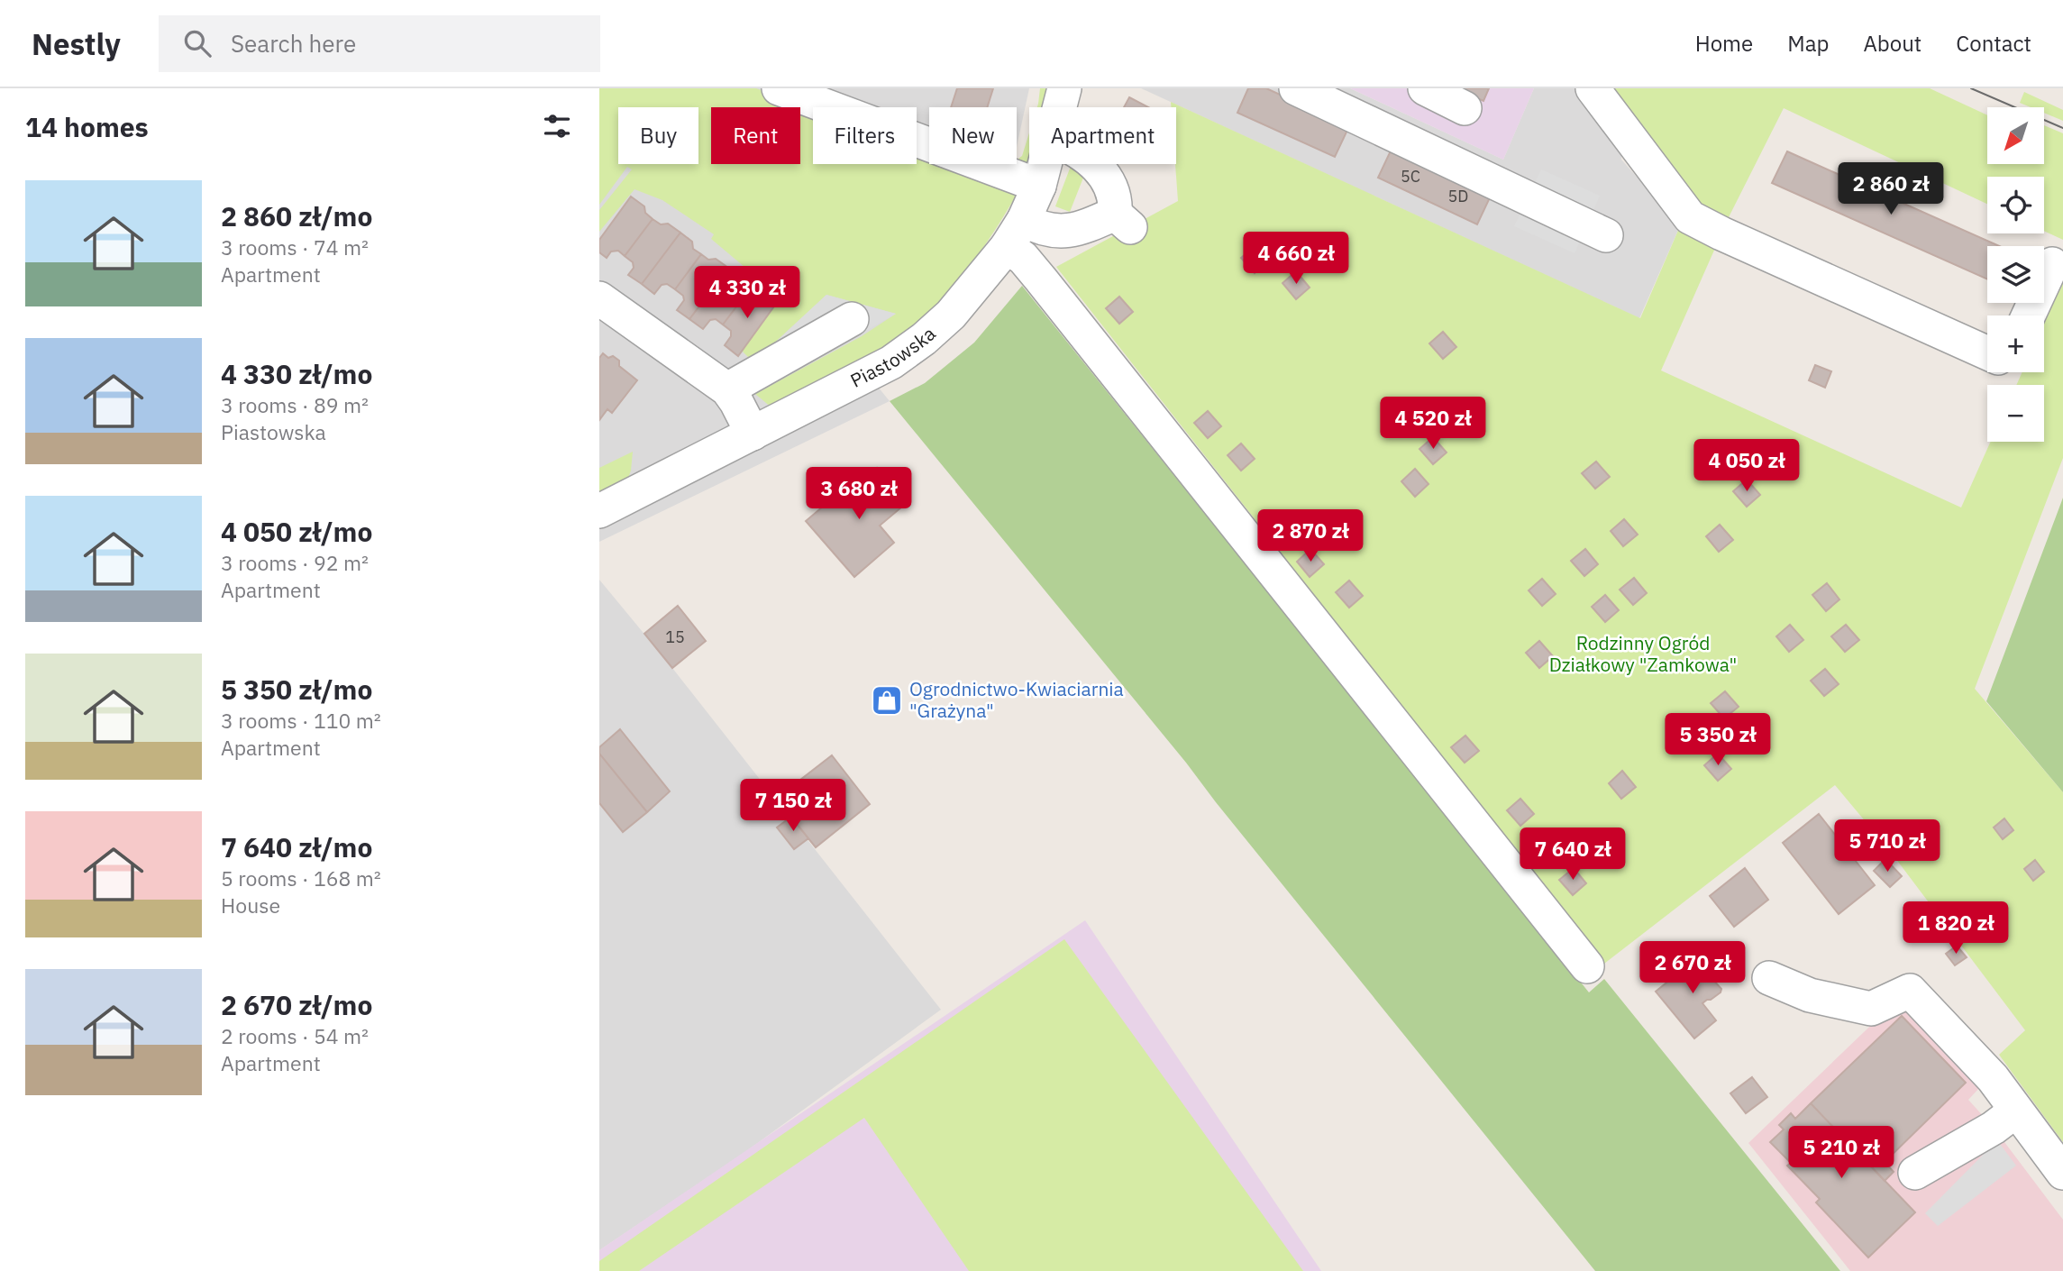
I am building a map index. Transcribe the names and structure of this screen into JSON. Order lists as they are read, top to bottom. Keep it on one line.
{"streets":{"street":["Piastowska"]},"parks":["Rodzinny Ogród Działkowy \"Zamkowa\""],"places":{"shop":["Ogrodnictwo-Kwiaciarnia \"Grażyna\""]},"house_numbers":["5C","5D","15"],"north":"bottom left","page":{"header":"Nestly","search":"Search here","nav":["Home","Map","About","Contact"],"heading":"14 homes","map_buttons":["+","−"],"chip":["Buy","Rent","Filters","New","Apartment"],"price":["2 860 zł","4 660 zł","4 330 zł","4 520 zł","4 050 zł","3 680 zł","2 870 zł","5 350 zł","7 150 zł","5 710 zł","7 640 zł","1 820 zł","2 670 zł","5 210 zł"],"list":[{"name":"2 860 zł/mo","note":"3 rooms · 74 m² · Apartment"},{"name":"4 330 zł/mo","note":"3 rooms · 89 m² · Piastowska"},{"name":"4 050 zł/mo","note":"3 rooms · 92 m² · Apartment"},{"name":"5 350 zł/mo","note":"3 rooms · 110 m² · Apartment"},{"name":"7 640 zł/mo","note":"5 rooms · 168 m² · House"},{"name":"2 670 zł/mo","note":"2 rooms · 54 m² · Apartment"}]}}
